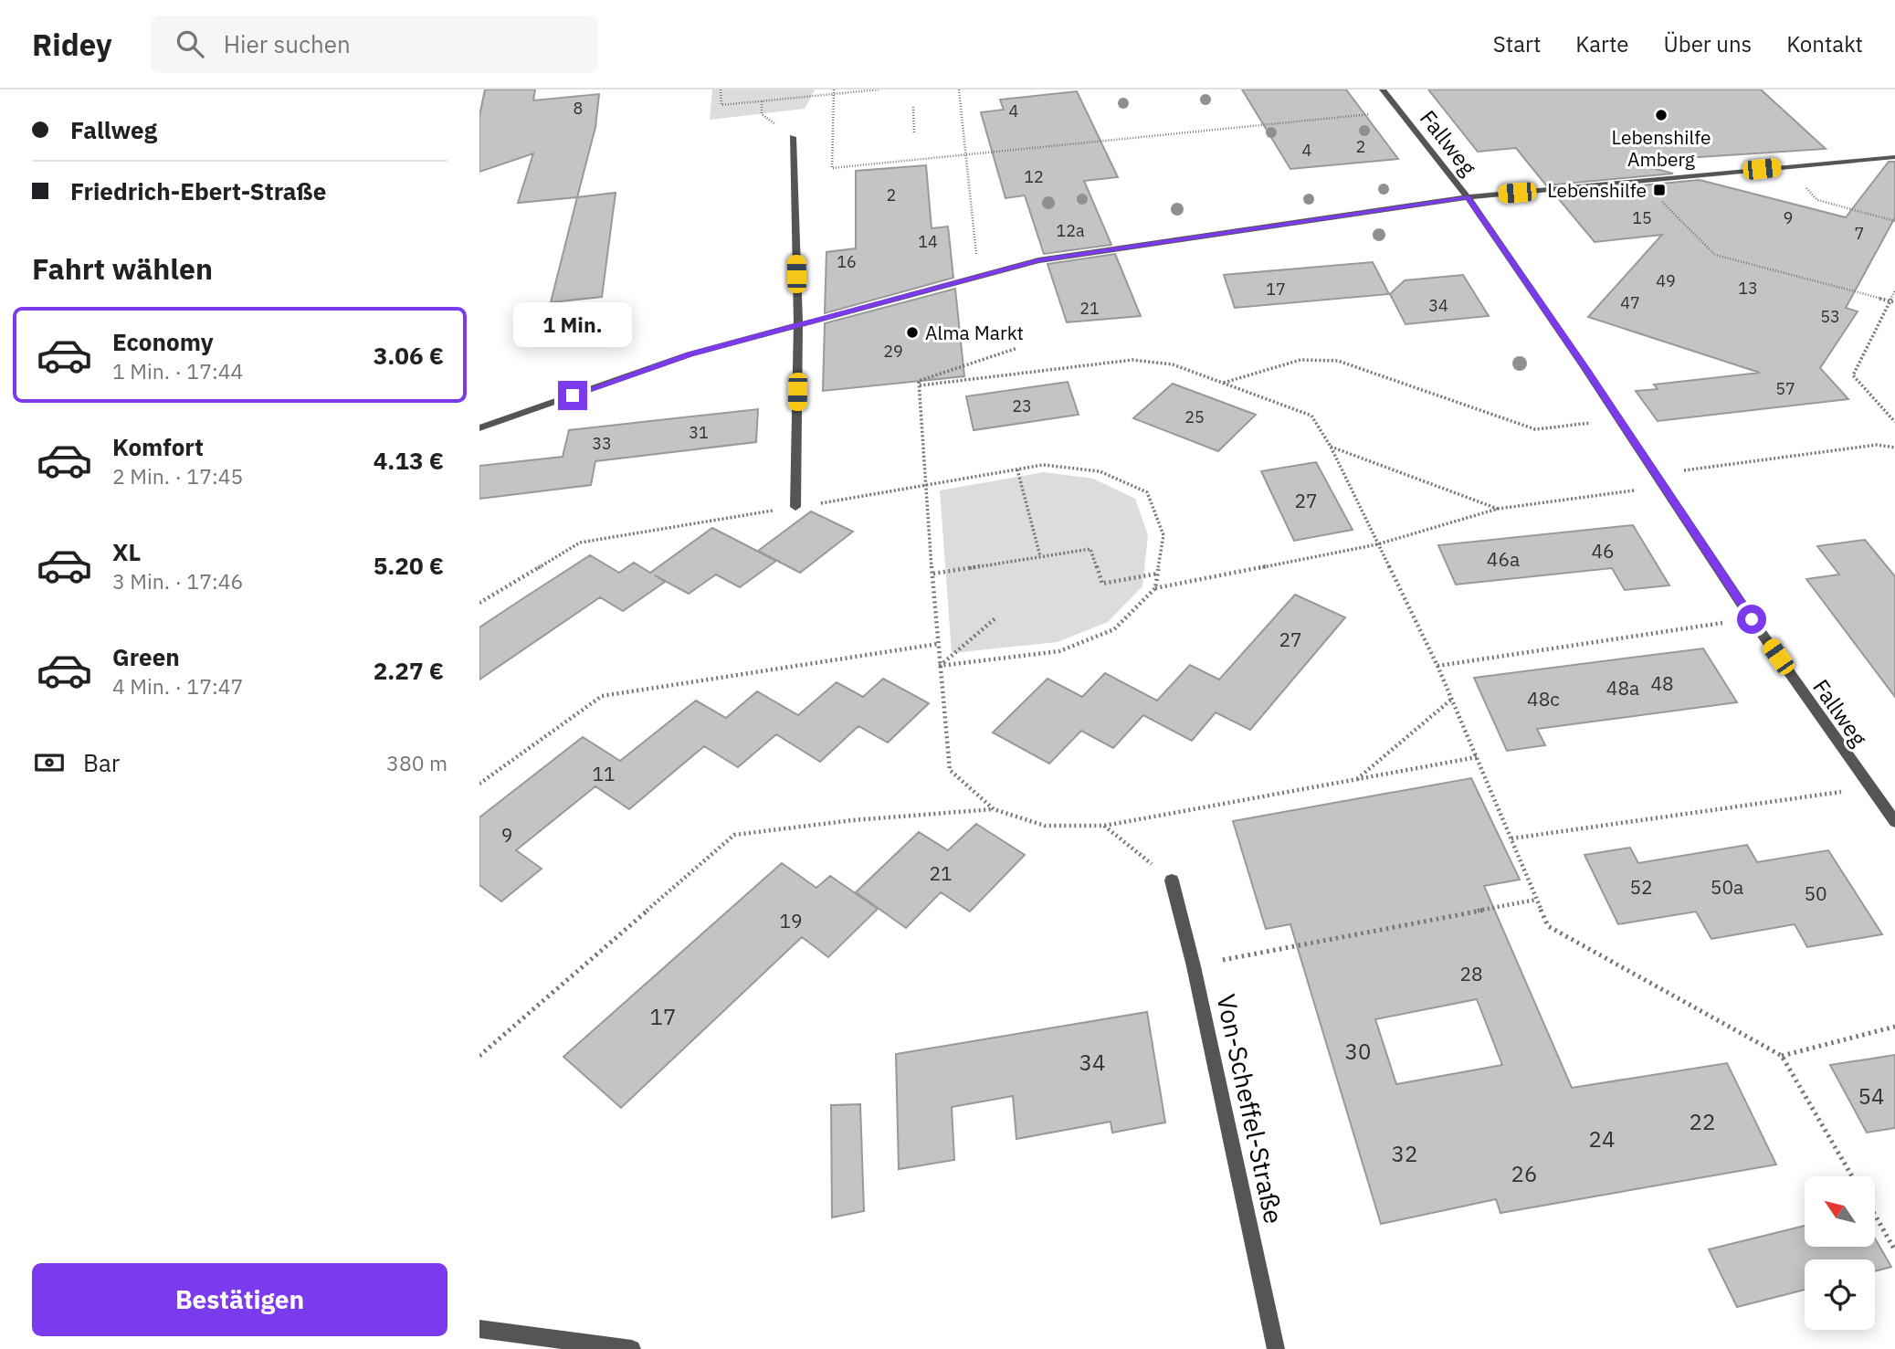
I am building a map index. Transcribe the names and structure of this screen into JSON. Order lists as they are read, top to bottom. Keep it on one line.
{"streets":{"street":["Fallweg","Von-Scheffel-Straße"]},"places":{"other":["Lebenshilfe Amberg","Alma Markt"],"transit":["Lebenshilfe"]},"house_numbers":["8","4","2","4","12","2","15","9","12a","7","14","16","49","13","17","47","34","21","53","29","57","23","25","31","33","27","46","46a","27","48","48a","48c","11","9","21","52","50a","50","19","28","17","30","34","54","22","24","32","26"],"north":"top left","page":{"header":"Ridey","search":"Hier suchen","nav":["Start","Karte","Über uns","Kontakt"],"banner":["Fallweg","Friedrich-Ebert-Straße"],"heading":"Fahrt wählen","bubble":"1 Min.","list":[{"name":"Economy","note":"1 Min. · 17:44","value":"3.06 €"},{"name":"Komfort","note":"2 Min. · 17:45","value":"4.13 €"},{"name":"XL","note":"3 Min. · 17:46","value":"5.20 €"},{"name":"Green","note":"4 Min. · 17:47","value":"2.27 €"}],"pay":["Bar","380 m"],"buttons":"Bestätigen"}}
